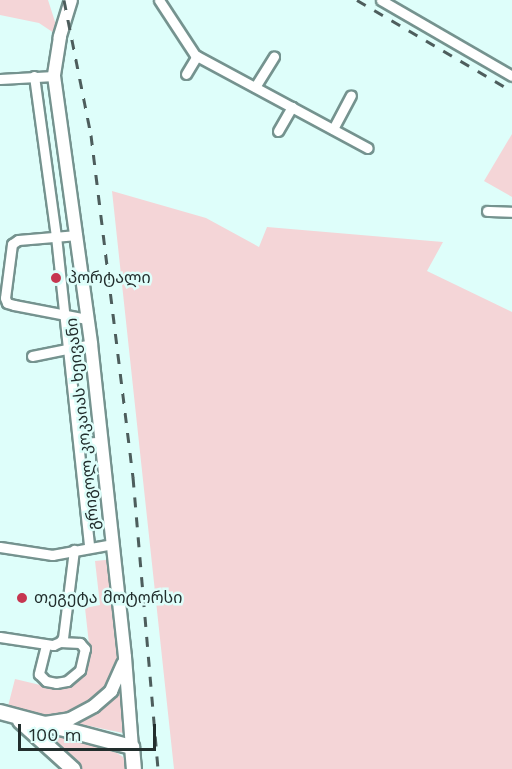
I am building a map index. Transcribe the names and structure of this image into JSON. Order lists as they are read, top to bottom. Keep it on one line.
{"streets":{"highway":["გრიგოლ კოკაიას ხეივანი"]},"places":["პორტალი","თეგეტა მოტორსი"],"scale_bar":"100 m"}
